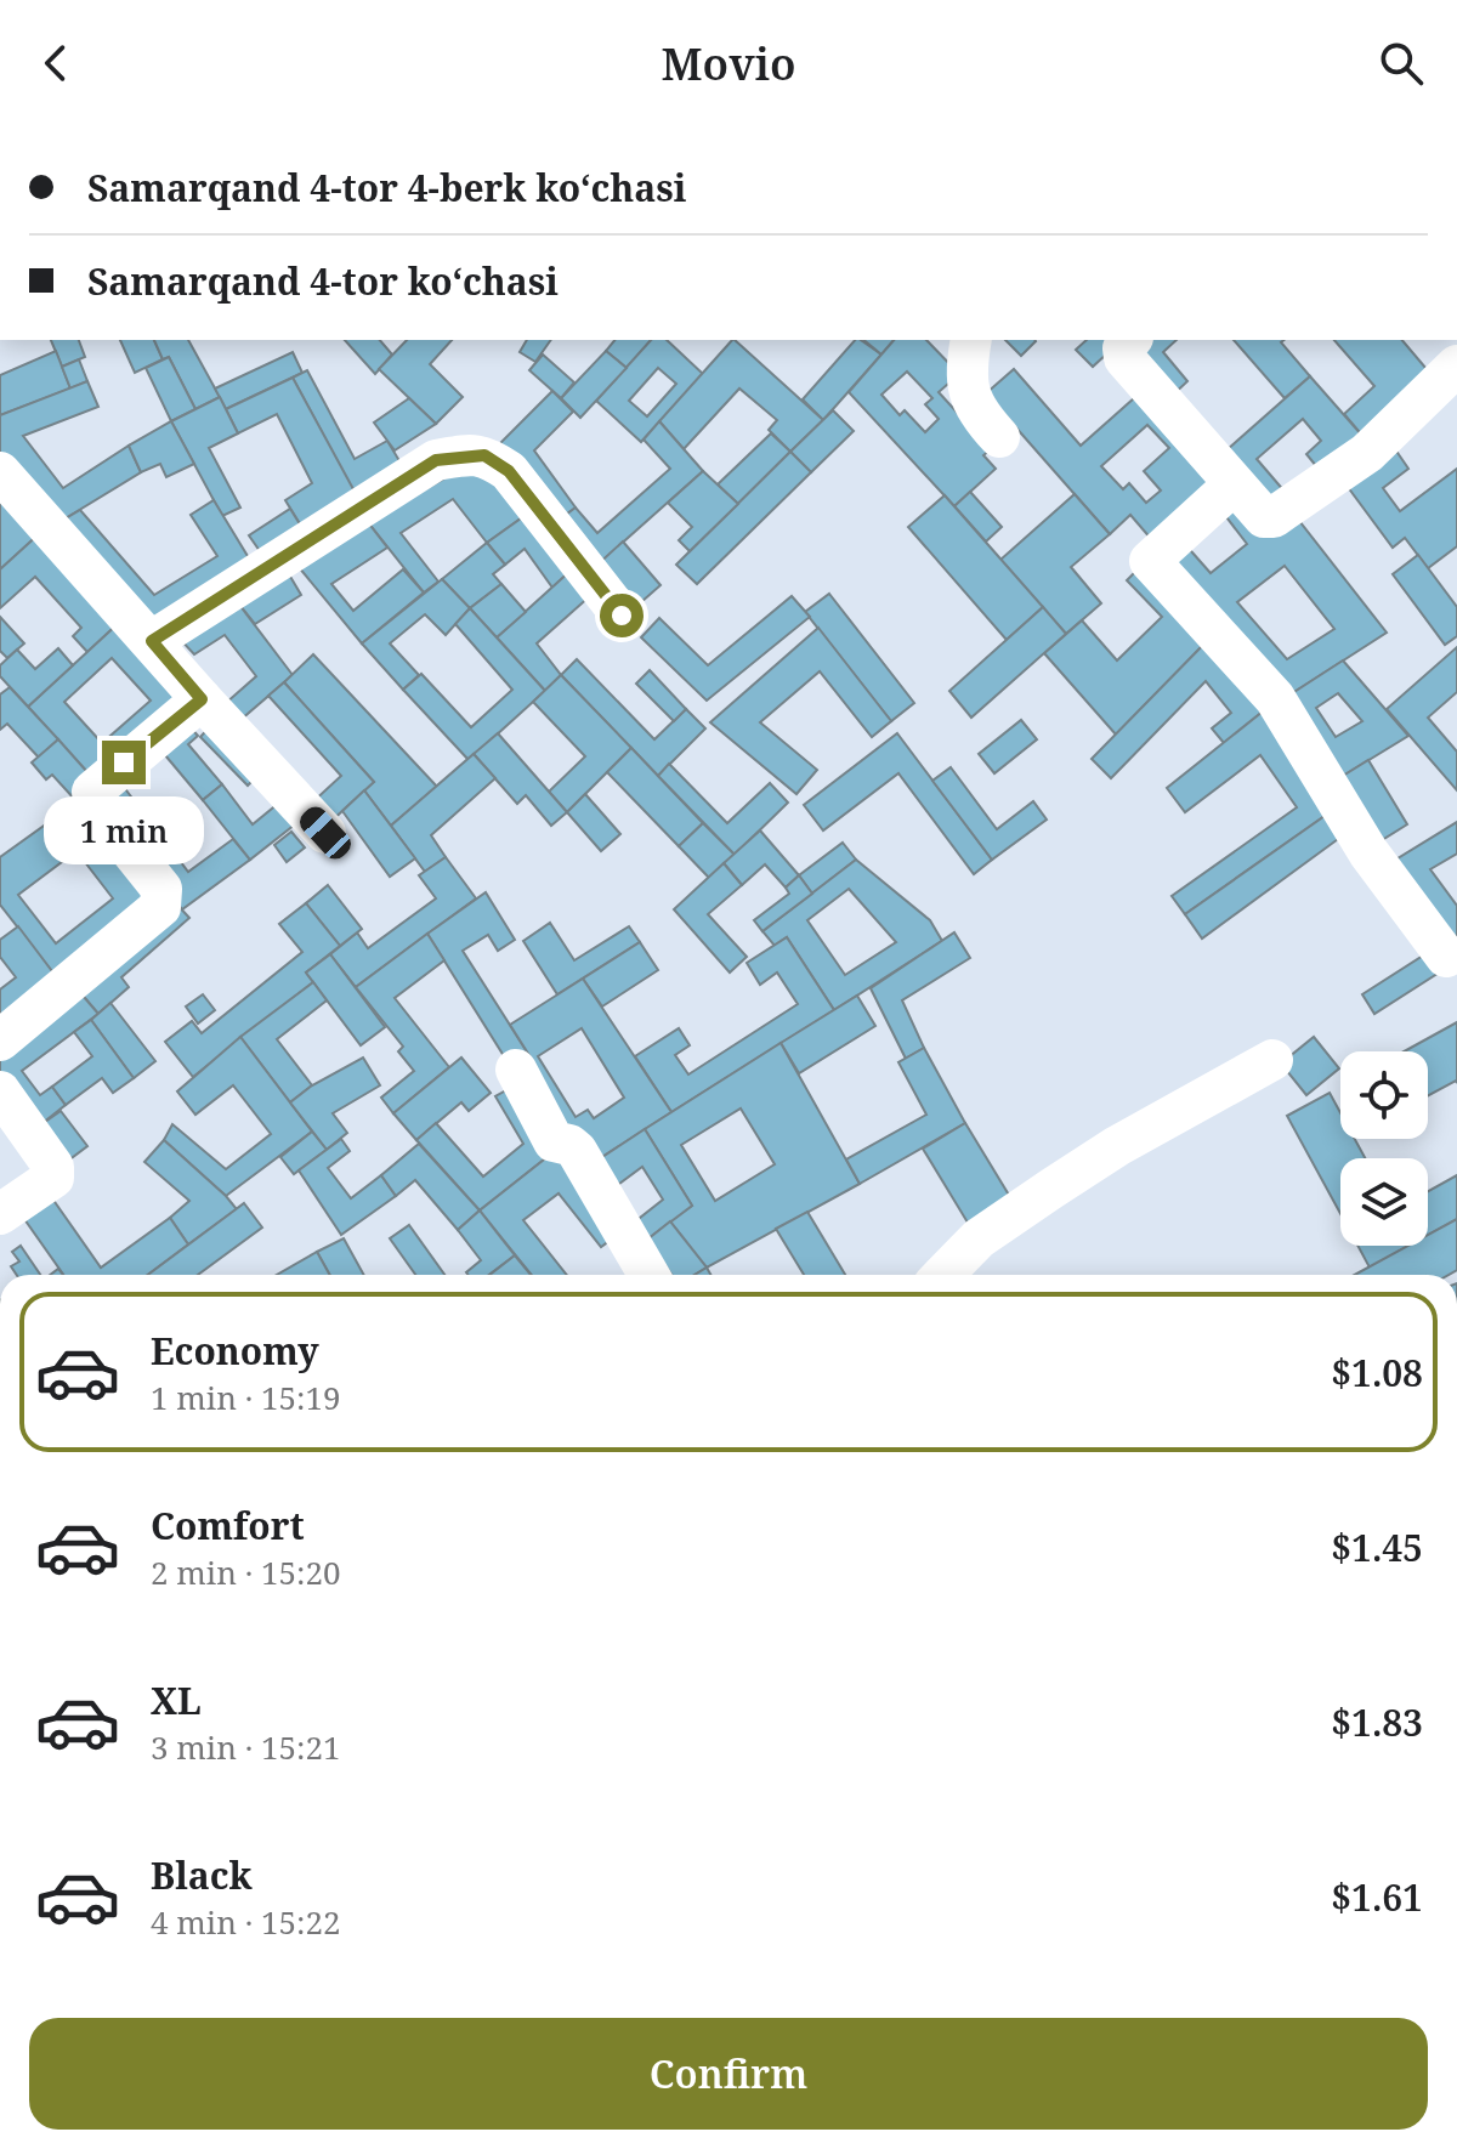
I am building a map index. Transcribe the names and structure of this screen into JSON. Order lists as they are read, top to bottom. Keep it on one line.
{"page":{"header":"Movio","banner":["Samarqand 4-tor 4-berk koʻchasi","Samarqand 4-tor koʻchasi"],"bubble":"1 min","list":[{"name":"Economy","note":"1 min · 15:19","value":"$1.08"},{"name":"Comfort","note":"2 min · 15:20","value":"$1.45"},{"name":"XL","note":"3 min · 15:21","value":"$1.83"},{"name":"Black","note":"4 min · 15:22","value":"$1.61"}],"buttons":"Confirm"}}
